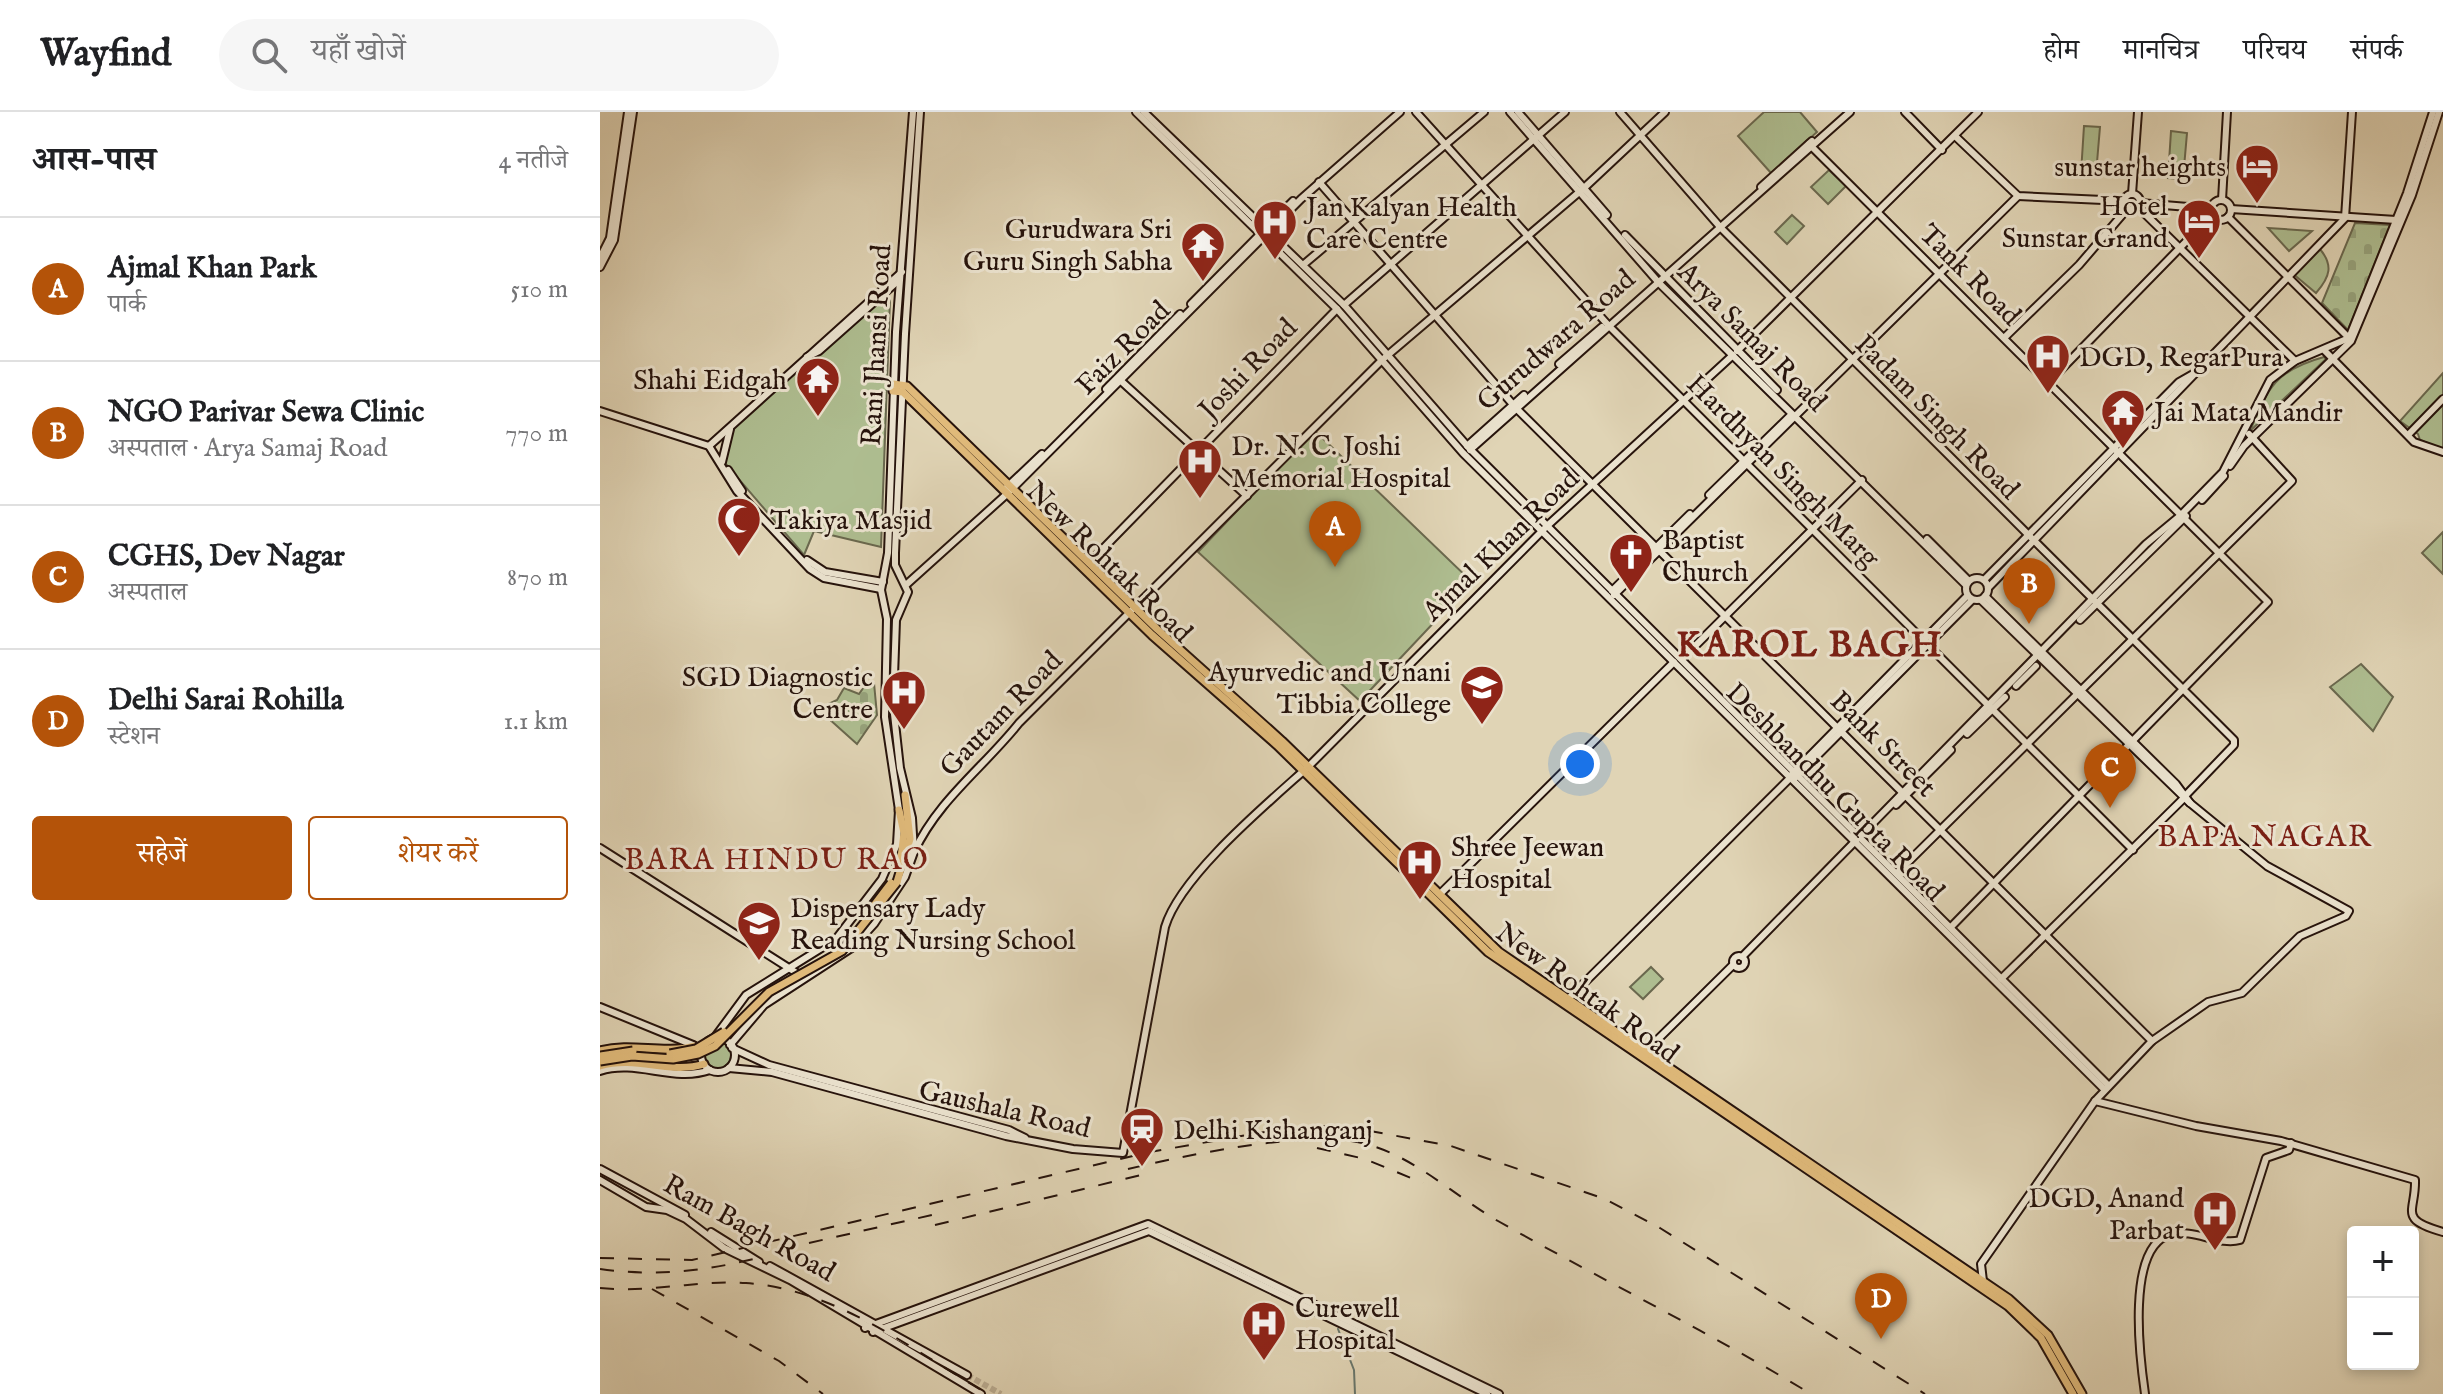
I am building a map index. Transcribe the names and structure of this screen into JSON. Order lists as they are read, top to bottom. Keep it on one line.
{"streets":{"main road":["New Rohtak Road"],"street":["Tank Road","Arya Samaj Road","Gurudwara Road","Rani Jhansi Road","Faiz Road","Joshi Road","Padam Singh Road","Hardhyan Singh Marg","Ajmal Khan Road","Gautam Road","Bank Street","Deshbandhu Gupta Road","Gaushala Road","Ram Bagh Road"]},"crossings":[["Tank Road","Gurudwara Road"],["Tank Road","Padam Singh Road"],["Tank Road","Ajmal Khan Road"],["Arya Samaj Road","Gurudwara Road"],["Arya Samaj Road","Ajmal Khan Road"],["Arya Samaj Road","Gautam Road"],["Gurudwara Road","Padam Singh Road"],["Gurudwara Road","Hardhyan Singh Marg"],["Gurudwara Road","Bank Street"],["Gurudwara Road","Deshbandhu Gupta Road"],["Rani Jhansi Road","New Rohtak Road"],["Faiz Road","Deshbandhu Gupta Road"],["Joshi Road","New Rohtak Road"],["Joshi Road","Deshbandhu Gupta Road"],["Padam Singh Road","Ajmal Khan Road"],["Padam Singh Road","Gautam Road"],["Hardhyan Singh Marg","Ajmal Khan Road"],["Hardhyan Singh Marg","Gautam Road"],["Ajmal Khan Road","New Rohtak Road"],["Ajmal Khan Road","Bank Street"],["Ajmal Khan Road","Deshbandhu Gupta Road"],["Ajmal Khan Road","Gaushala Road"],["New Rohtak Road","Gautam Road"],["New Rohtak Road","Gaushala Road"],["Gautam Road","Bank Street"],["Gautam Road","Deshbandhu Gupta Road"]],"districts":["KAROL BAGH","BAPA NAGAR","BARA HINDU RAO"],"places":{"hotel":["sunstar heights","Hotel Sunstar Grand"],"hospital":["Jan Kalyan Health Care Centre","DGD, RegarPura","Dr. N. C. Joshi Memorial Hospital","SGD Diagnostic Centre","Shree Jeewan Hospital","DGD, Anand Parbat","Curewell Hospital"],"temple":["Gurudwara Sri Guru Singh Sabha","Shahi Eidgah","Jai Mata Mandir"],"mosque":["Takiya Masjid"],"church":["Baptist Church"],"school or university":["Ayurvedic and Unani Tibbia College","Dispensary Lady Reading Nursing School"],"station":["Delhi Kishanganj"]},"page":{"header":"Wayfind","search":"यहाँ खोजें","nav":["होम","मानचित्र","परिचय","संपर्क"],"heading":["आस-पास","4 नतीजे"],"list":[{"mark":"A","name":"Ajmal Khan Park","note":"पार्क","value":"510 m"},{"mark":"B","name":"NGO Parivar Sewa Clinic","note":"अस्पताल · Arya Samaj Road","value":"770 m"},{"mark":"C","name":"CGHS, Dev Nagar","note":"अस्पताल","value":"870 m"},{"mark":"D","name":"Delhi Sarai Rohilla","note":"स्टेशन","value":"1.1 km"}],"pins":["A","B","C","D"],"buttons":["सहेजें","शेयर करें"],"map_buttons":["+","−"]}}
